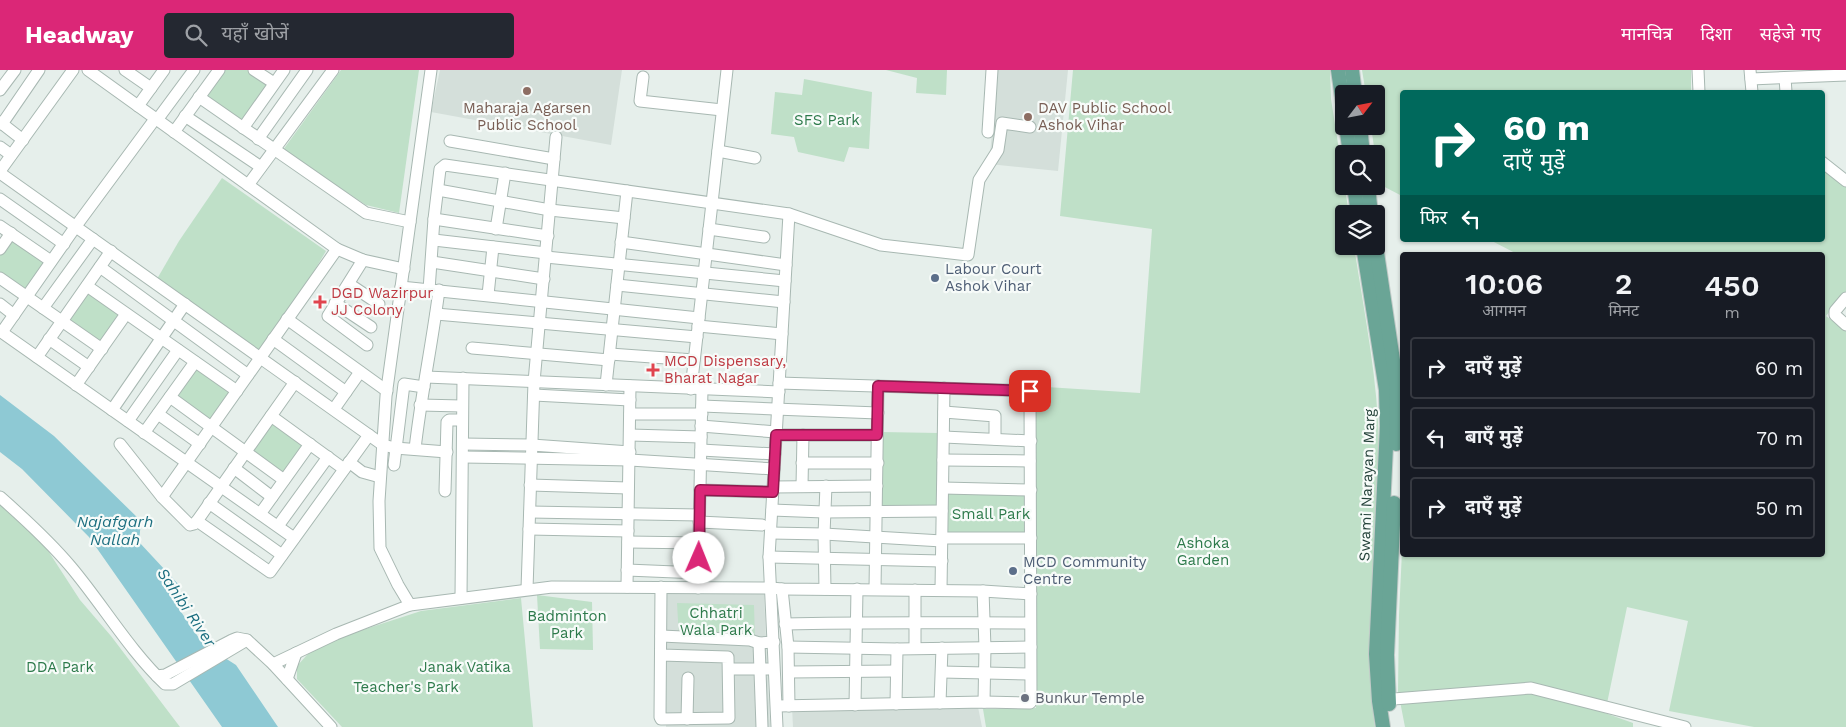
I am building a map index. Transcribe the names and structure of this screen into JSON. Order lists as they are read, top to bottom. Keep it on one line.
{"streets":{"main road":["Swami Narayan Marg"]},"water":["Najafgarh Nallah","Sahibi River"],"parks":["SFS Park","Small Park","Ashoka Garden","Chhatri Wala Park","Badminton Park","DDA Park","Janak Vatika","Teacher's Park"],"places":{"other":["Maharaja Agarsen Public School","DAV Public School Ashok Vihar","Labour Court Ashok Vihar","MCD Community Centre","Bunkur Temple"],"health":["DGD Wazirpur JJ Colony","MCD Dispensary, Bharat Nagar"]},"north":"top right","page":{"header":"Headway","search":"यहाँ खोजें","nav":["मानचित्र","दिशा","सहेजे गए"],"turn":["60 m","दाएँ मुड़ें"],"then":"फिर","eta":["10:06","आगमन","2","मिनट","450","m"],"list":[{"name":"दाएँ मुड़ें","value":"60 m"},{"name":"बाएँ मुड़ें","value":"70 m"},{"name":"दाएँ मुड़ें","value":"50 m"}]}}
